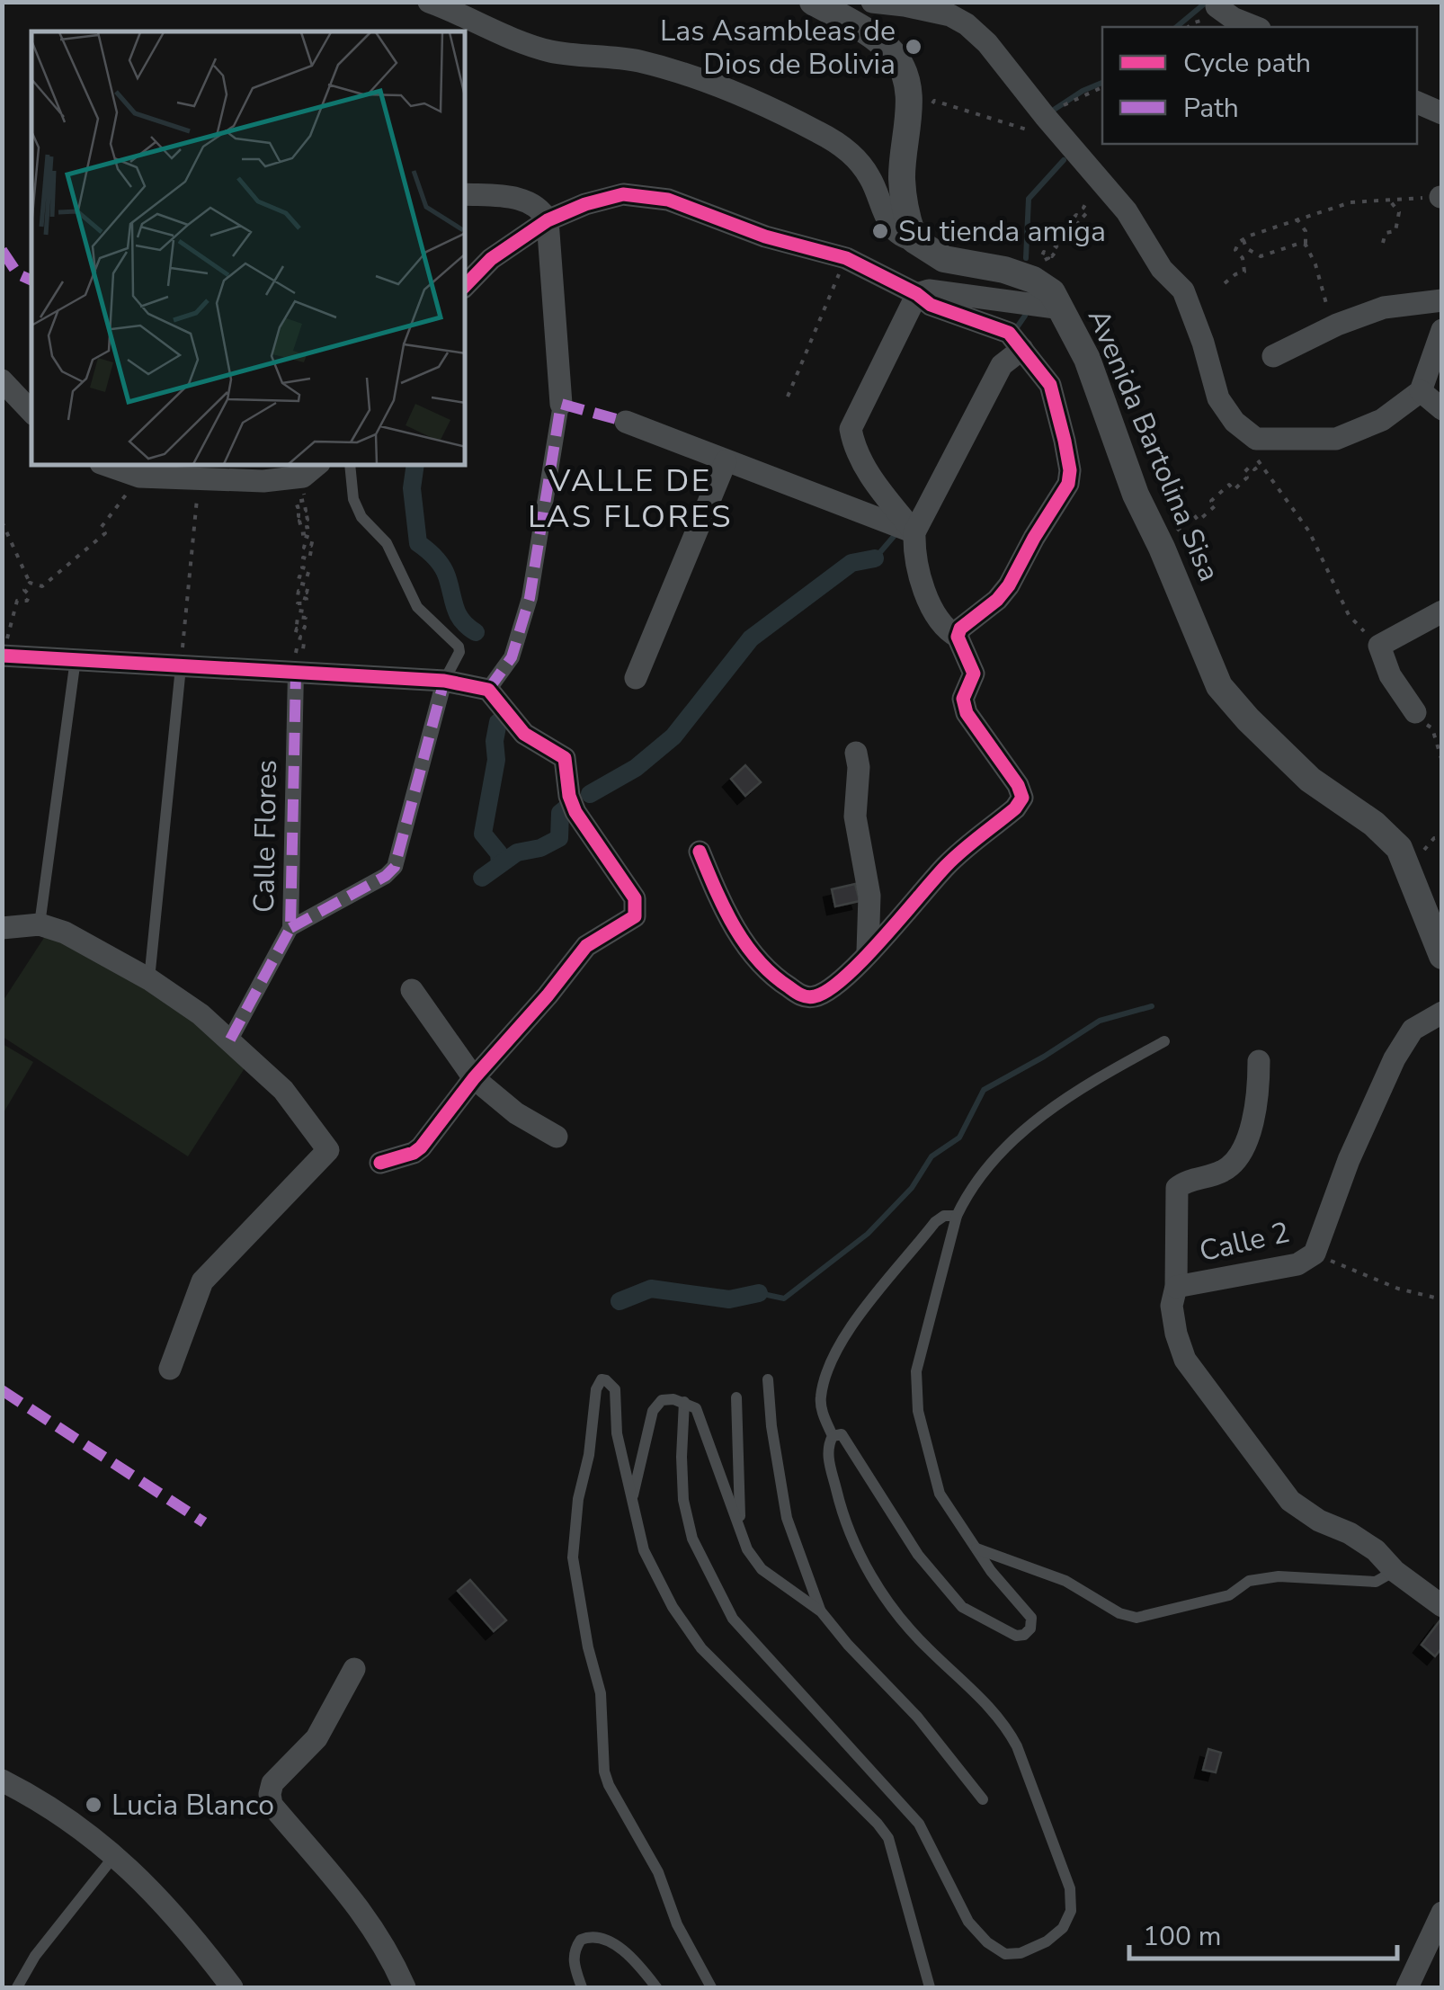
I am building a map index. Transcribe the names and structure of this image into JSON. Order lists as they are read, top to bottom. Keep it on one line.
{"streets":{"street":["Avenida Bartolina Sisa","Calle Flores","Calle 2"]},"districts":["VALLE DE LAS FLORES"],"places":["Las Asambleas de Dios de Bolivia","Su tienda amiga","Lucia Blanco"],"legend":["Cycle path","Path"],"scale_bar":"100 m"}
